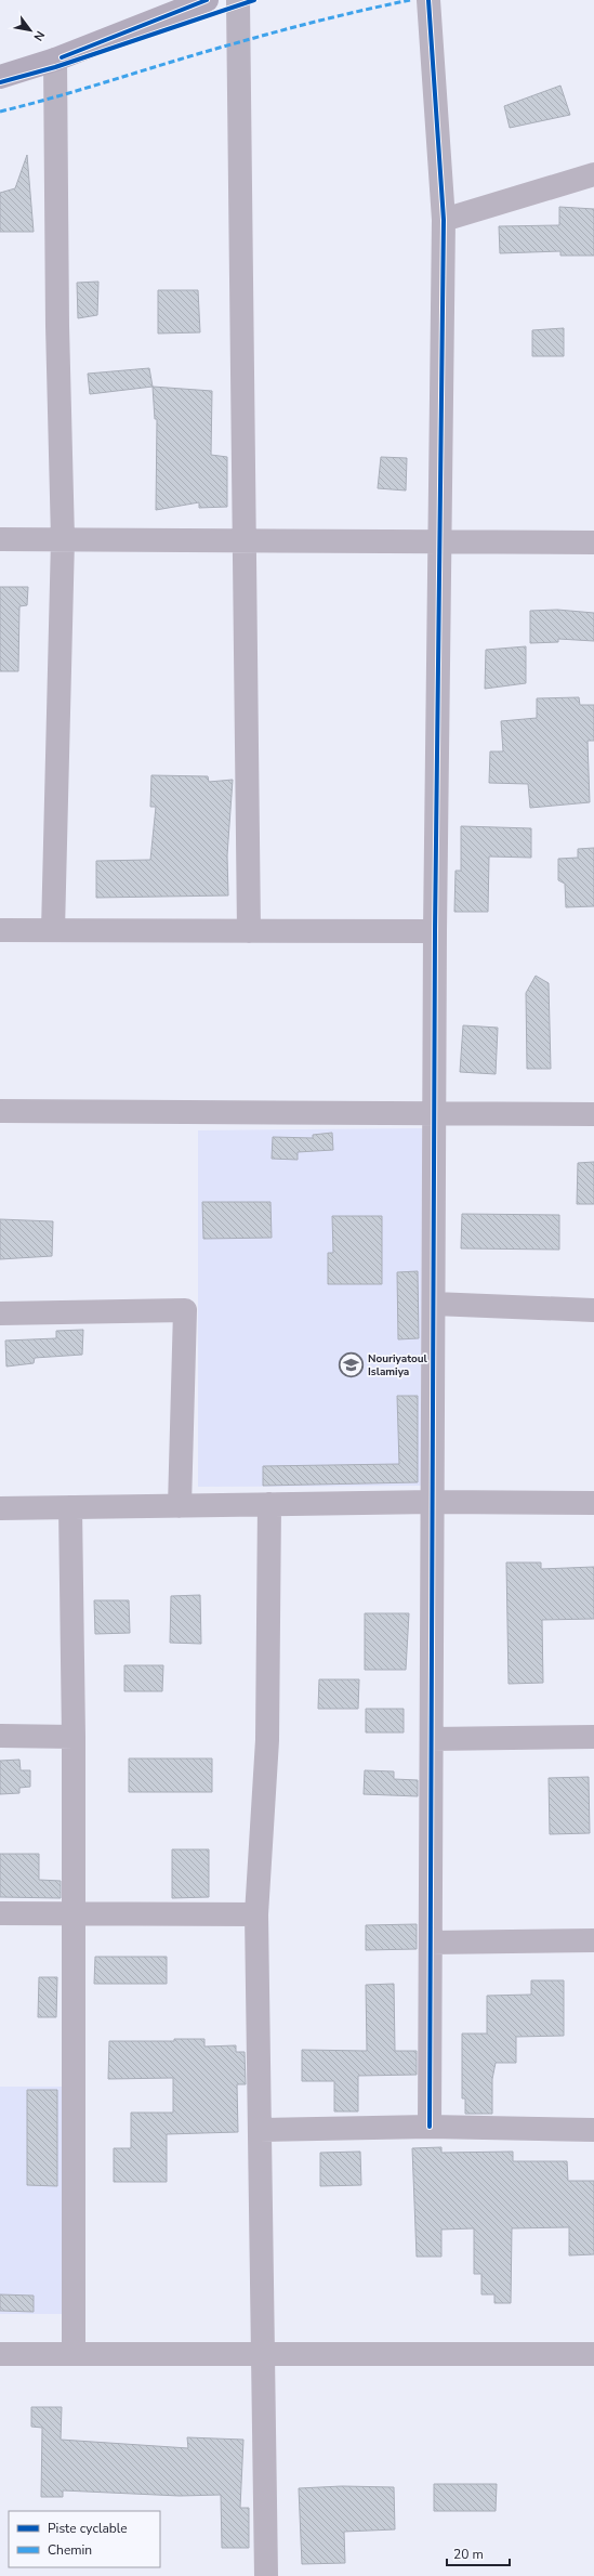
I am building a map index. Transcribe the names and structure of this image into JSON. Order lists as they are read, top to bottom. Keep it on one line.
{"places":{"school or university":["Nouriyatoul Islamiya"]},"legend":["Piste cyclable","Chemin"],"scale_bar":"20 m","north":"bottom right"}
